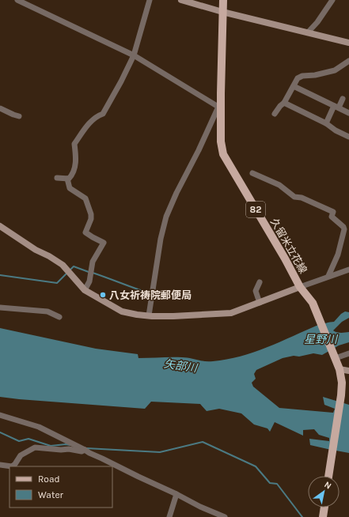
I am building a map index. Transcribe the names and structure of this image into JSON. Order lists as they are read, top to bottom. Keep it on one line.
{"streets":{"main road":["82","久留米立花線"]},"water":["星野川","矢部川"],"places":["八女祈祷院郵便局"],"legend":["Road","Water"],"north":"top right"}
